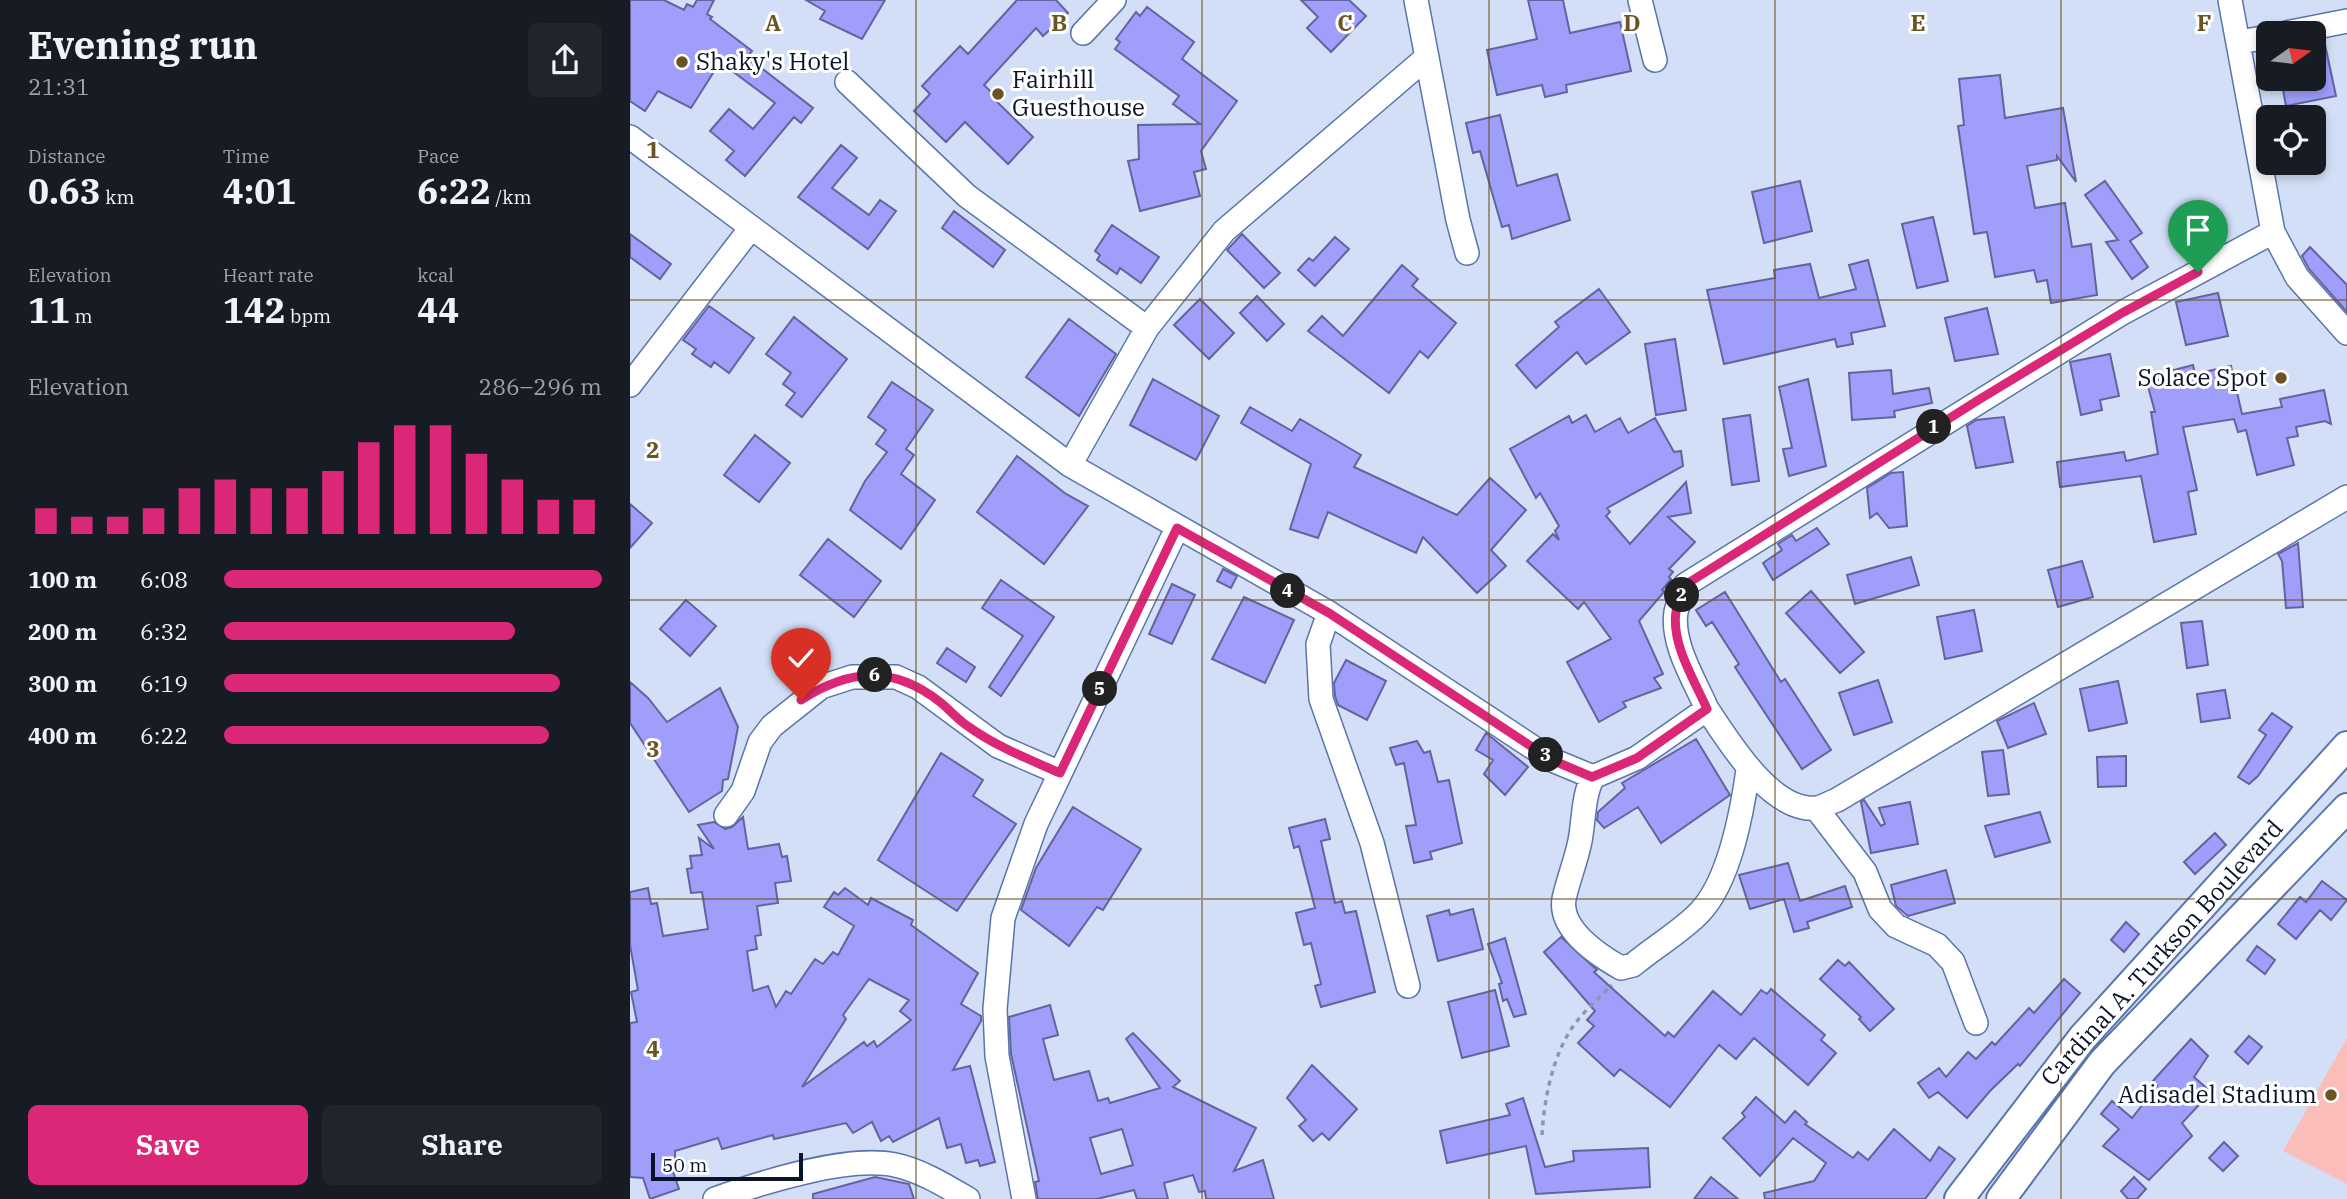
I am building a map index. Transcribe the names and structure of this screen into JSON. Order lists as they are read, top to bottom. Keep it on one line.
{"streets":{"street":["Cardinal A. Turkson Boulevard"]},"places":["Shaky's Hotel","Fairhill Guesthouse","Solace Spot","Adisadel Stadium"],"scale_bar":"50 m","north":"right","page":{"heading":["Evening run","21:31"],"stats":[["Distance","0.63 km"],["Time","4:01"],["Pace","6:22 /km"],["Elevation","11 m"],["Heart rate","142 bpm"],["kcal","44"]],"chart":["Elevation","286–296 m"],"pins":["1","4","2","6","5","3"],"list":[{"name":"100 m","note":"6:08"},{"name":"200 m","note":"6:32"},{"name":"300 m","note":"6:19"},{"name":"400 m","note":"6:22"}],"buttons":["Save","Share"],"scale":"50 m"},"grid":{"columns":["A","B","C","D","E","F"],"rows":["1","2","3","4"]}}
